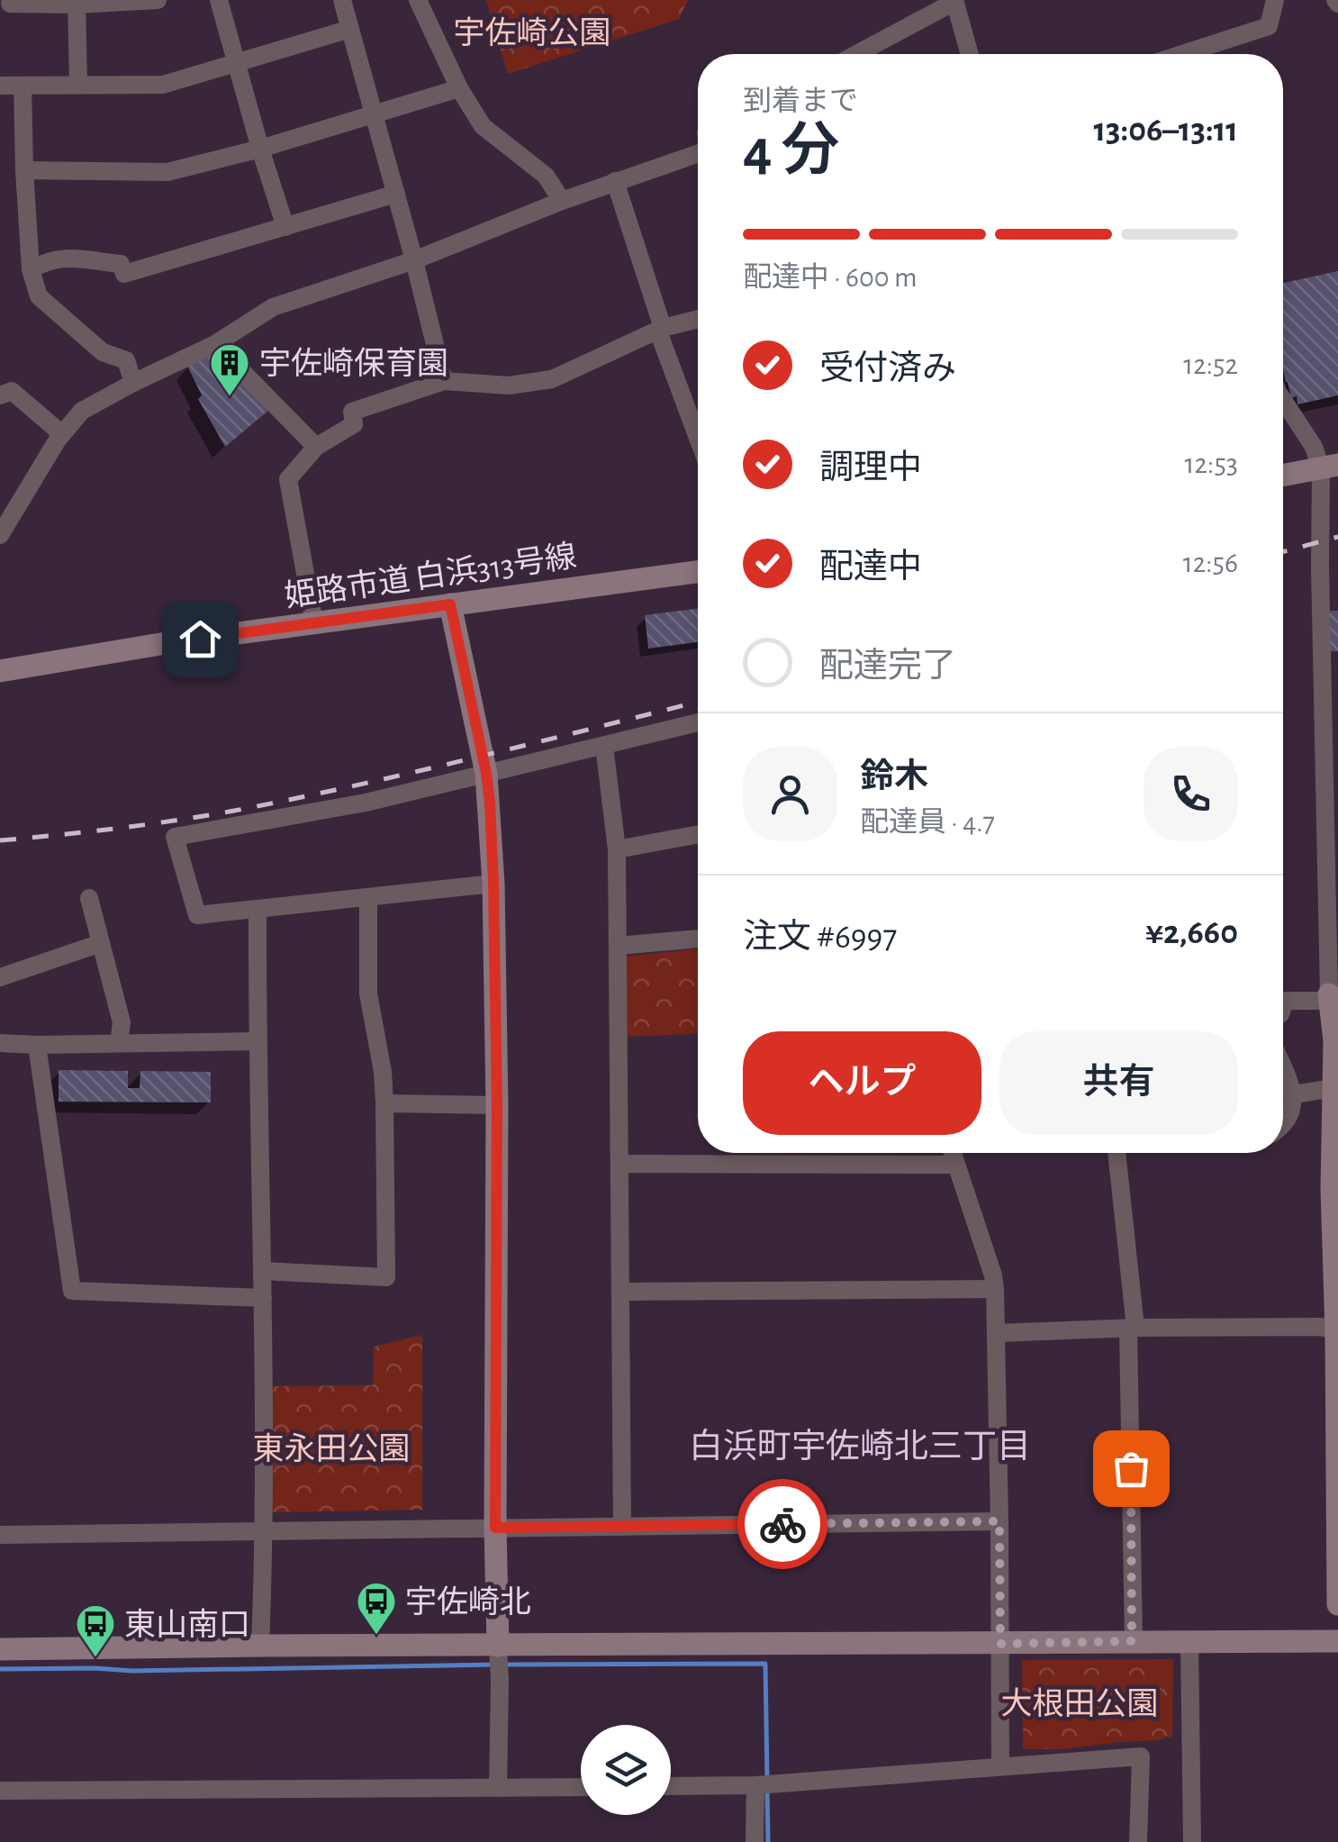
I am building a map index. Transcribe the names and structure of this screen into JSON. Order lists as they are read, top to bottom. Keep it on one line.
{"streets":{"street":["姫路市道 白浜313号線"]},"districts":["白浜町宇佐崎北三丁目"],"parks":["宇佐崎公園","東永田公園","大根田公園"],"places":{"building":["宇佐崎保育園"],"bus stop":["宇佐崎北","東山南口"]},"page":{"heading":["4 分","到着まで","13:06–13:11"],"panel":["鈴木","配達員 · 4.7","注文 #6997","¥2,660"],"bar":"配達中 · 600 m","list":[["受付済み","12:52"],["調理中","12:53"],["配達中","12:56"],"配達完了"],"buttons":["ヘルプ","共有"]}}
